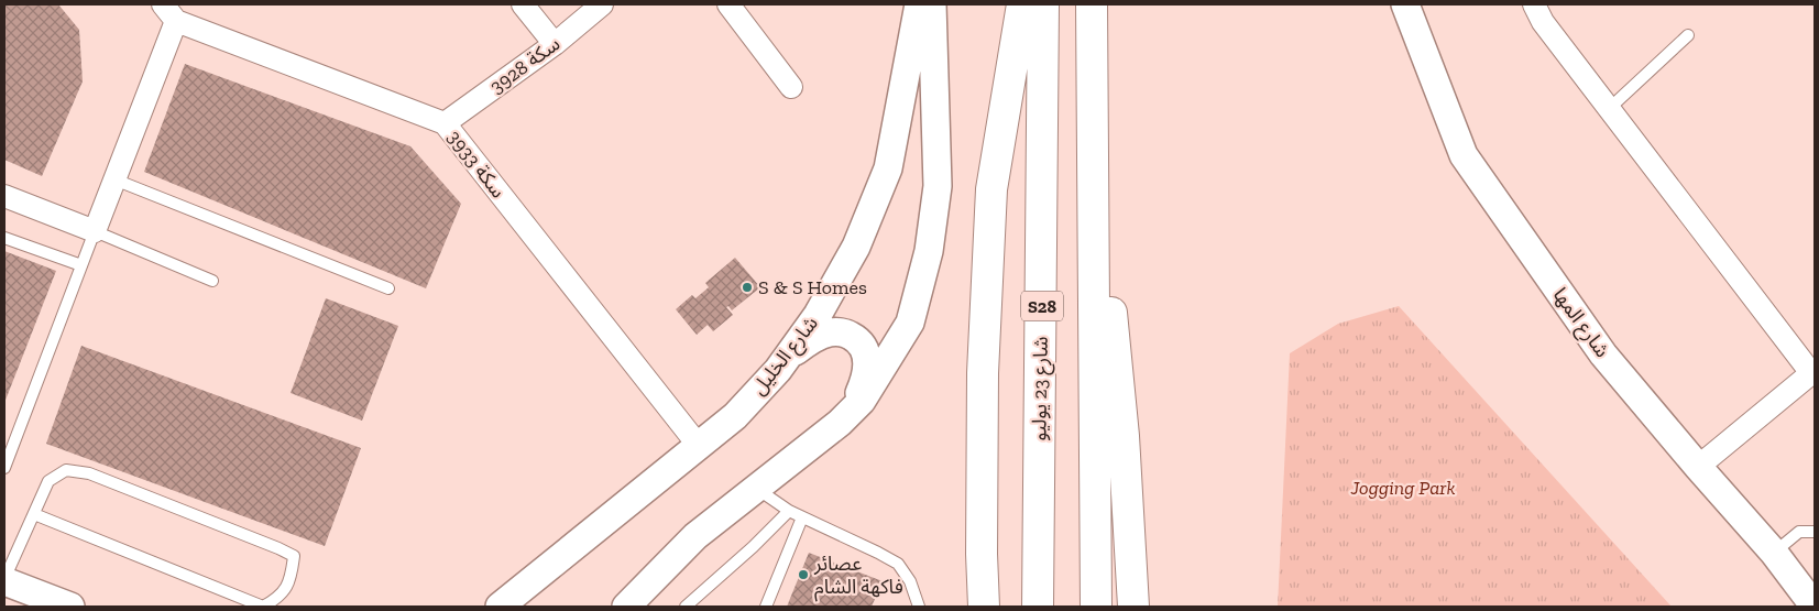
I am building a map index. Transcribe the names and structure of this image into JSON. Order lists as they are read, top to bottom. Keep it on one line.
{"streets":{"main road":["S28","شارع 23 يوليو"],"street":["سكة 3928","سكة 3933","شارع المها","شارع الخليل"]},"crossings":[["سكة 3928","سكة 3933"],["سكة 3933","شارع الخليل"]],"parks":["Jogging Park"],"places":["S & S Homes","عصائر فاكهة الشام"]}
